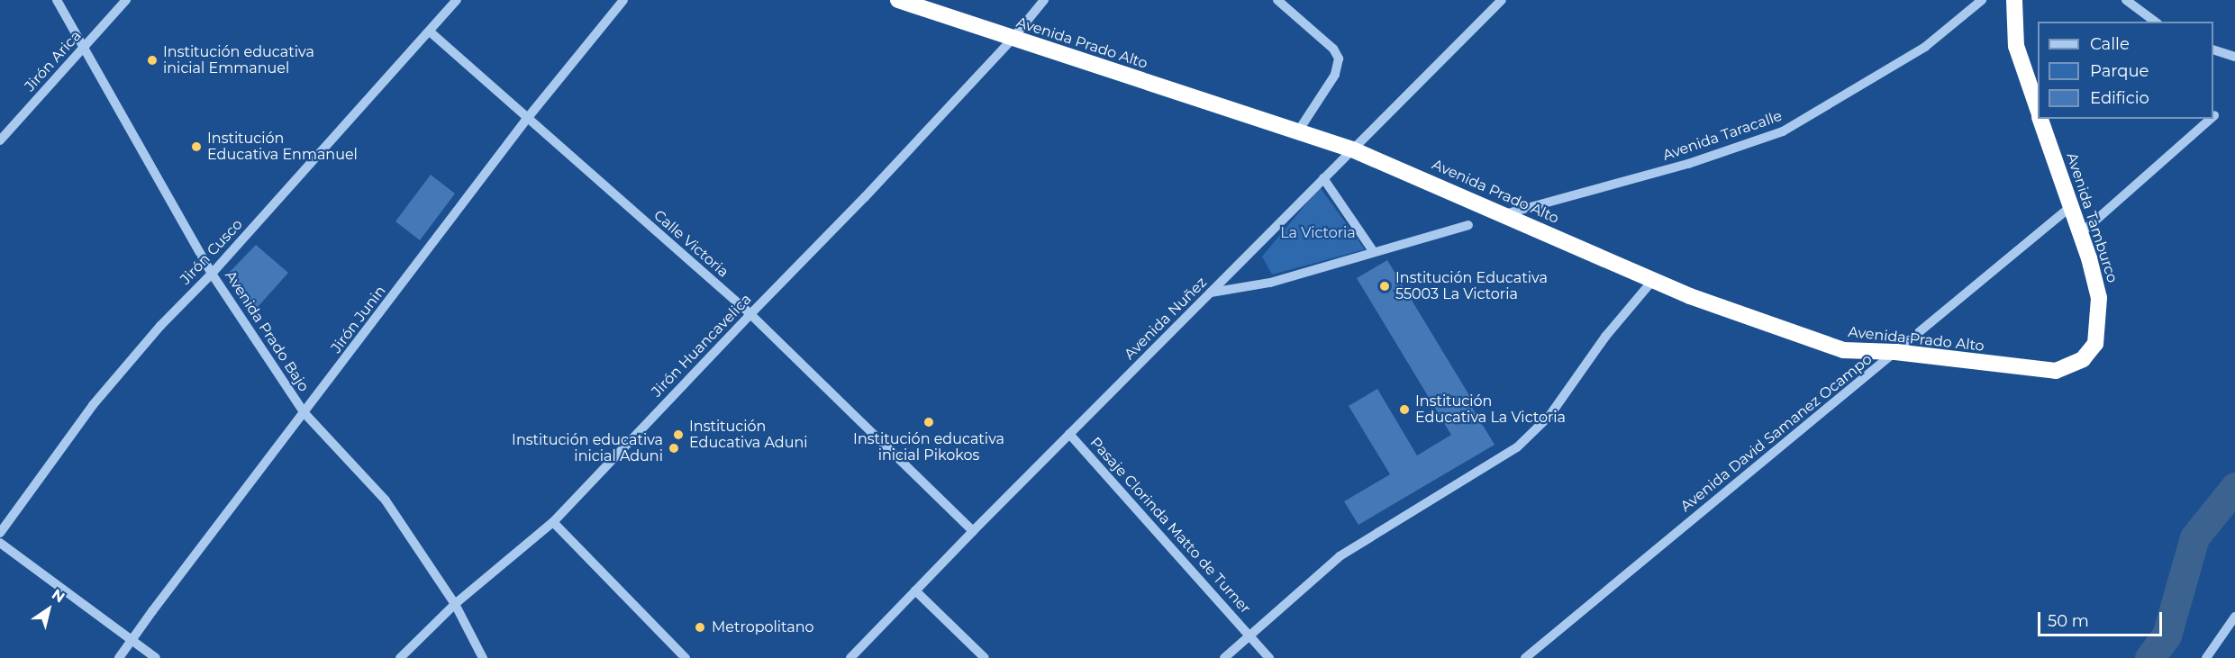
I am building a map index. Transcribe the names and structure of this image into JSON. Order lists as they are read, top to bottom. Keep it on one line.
{"streets":{"highway":["Avenida Prado Alto","Avenida Tamburco"],"street":["Jirón Arica","Avenida Taracalle","Calle Victoria","Jirón Cusco","Avenida Nuñez","Jirón Junin","Avenida Prado Bajo","Jirón Huancavelica","Avenida David Samanez Ocampo","Pasaje Clorinda Matto de Turner"]},"crossings":[["Avenida Prado Alto","Avenida Taracalle"],["Avenida Prado Alto","Avenida Tamburco"],["Avenida Prado Alto","Avenida Nuñez"],["Avenida Prado Alto","Jirón Huancavelica"],["Avenida Prado Alto","Avenida David Samanez Ocampo"],["Jirón Arica","Avenida Prado Bajo"],["Avenida Tamburco","Avenida David Samanez Ocampo"],["Calle Victoria","Jirón Cusco"],["Calle Victoria","Avenida Nuñez"],["Calle Victoria","Jirón Junin"],["Calle Victoria","Jirón Huancavelica"],["Jirón Cusco","Avenida Prado Bajo"],["Avenida Nuñez","Pasaje Clorinda Matto de Turner"],["Jirón Junin","Avenida Prado Bajo"],["Avenida Prado Bajo","Jirón Huancavelica"]],"parks":["La Victoria"],"places":["Institución educativa inicial Emmanuel","Institución Educativa Enmanuel","Institución Educativa 55003 La Victoria","Institución Educativa La Victoria","Institución educativa inicial Pikokos","Institución Educativa Aduni","Institución educativa inicial Aduni","Metropolitano"],"legend":["Calle","Parque","Edificio"],"scale_bar":"50 m","north":"top right"}
